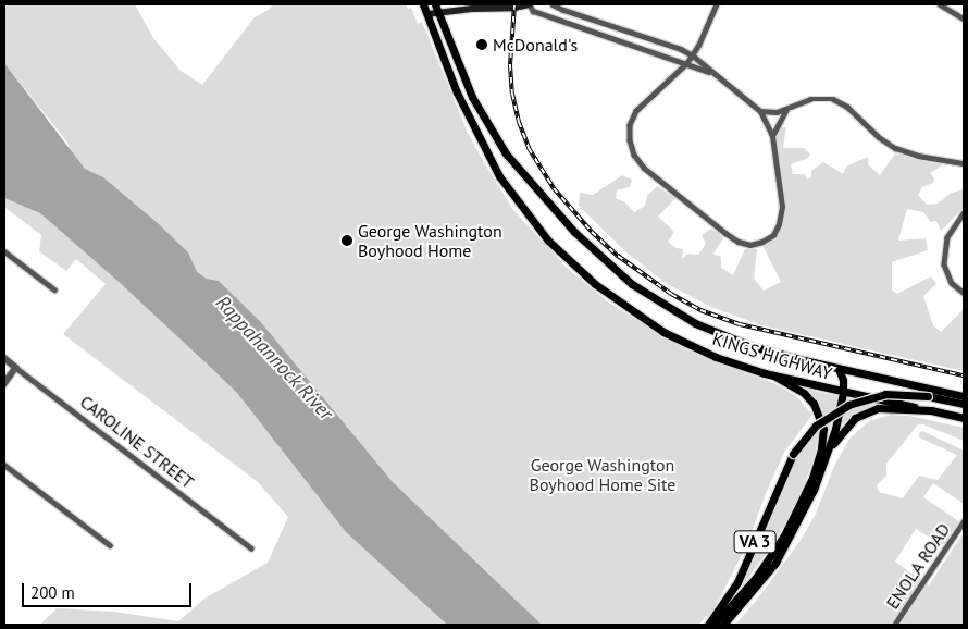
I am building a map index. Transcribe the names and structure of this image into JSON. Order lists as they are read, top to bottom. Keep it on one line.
{"streets":{"main road":["KINGS HIGHWAY","VA 3"],"street":["CAROLINE STREET","ENOLA ROAD"]},"crossings":[["KINGS HIGHWAY","VA 3"]],"water":["Rappahannock River"],"parks":["George Washington Boyhood Home Site"],"places":["McDonald's","George Washington Boyhood Home"],"scale_bar":"200 m"}
